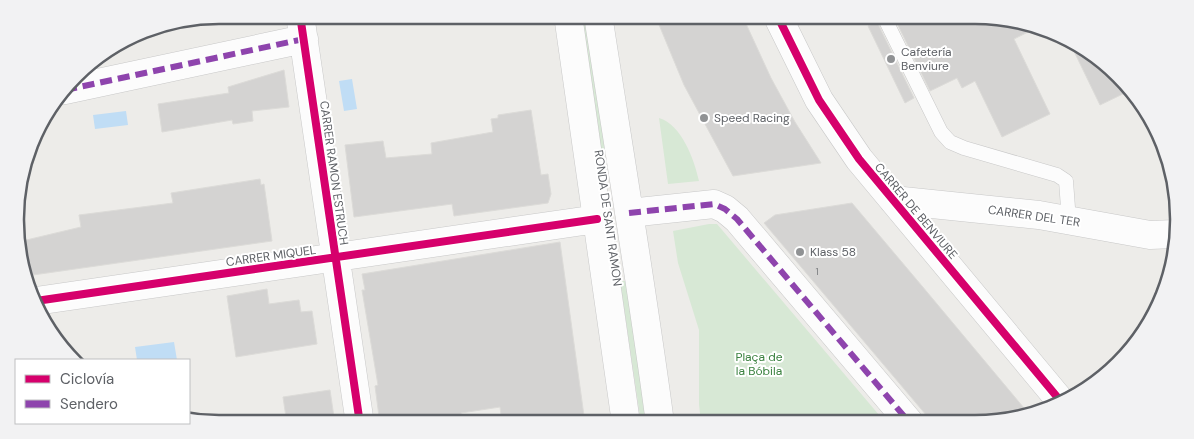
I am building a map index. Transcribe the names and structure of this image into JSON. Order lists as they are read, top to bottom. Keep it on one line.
{"streets":{"street":["CARRER RAMON ESTRUCH","CARRER DE BENVIURE","CARRER DEL TER","RONDA DE SANT RAMON","CARRER MIQUEL"]},"crossings":[["CARRER RAMON ESTRUCH","CARRER MIQUEL"],["CARRER DE BENVIURE","CARRER DEL TER"],["RONDA DE SANT RAMON","CARRER MIQUEL"]],"parks":["Plaça de la Bóbila"],"places":["Cafetería Benviure","Speed Racing","Klass 58"],"house_numbers":["1"],"legend":["Ciclovía","Sendero"]}
